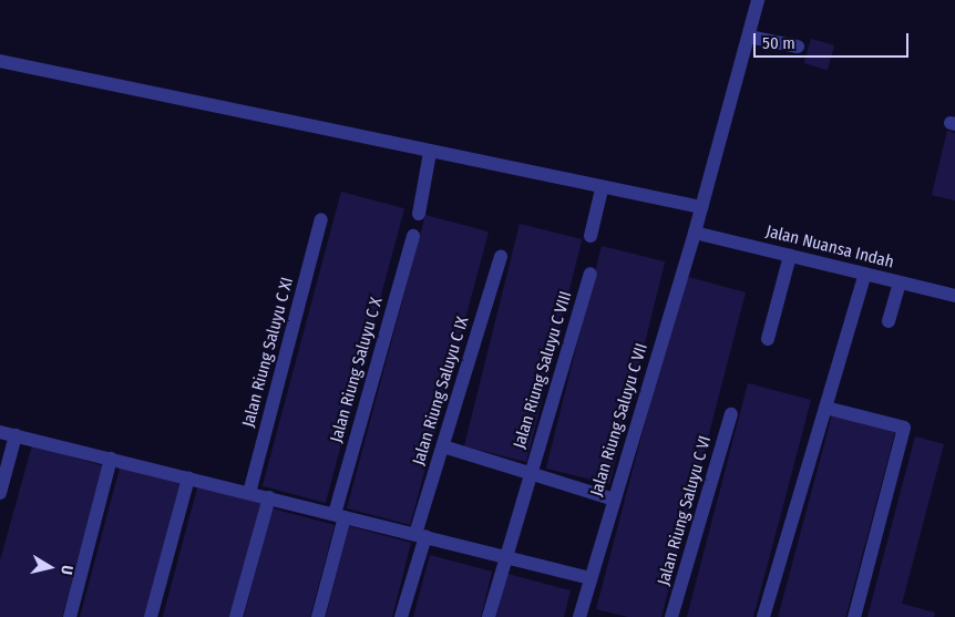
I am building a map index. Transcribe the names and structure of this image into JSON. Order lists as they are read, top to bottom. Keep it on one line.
{"streets":{"street":["Jalan Nuansa Indah","Jalan Riung Saluyu C XI","Jalan Riung Saluyu C X","Jalan Riung Saluyu C VIII","Jalan Riung Saluyu C IX","Jalan Riung Saluyu C VII","Jalan Riung Saluyu C VI"]},"crossings":[["Jalan Nuansa Indah","Jalan Riung Saluyu C VII"]],"scale_bar":"50 m","north":"right"}
